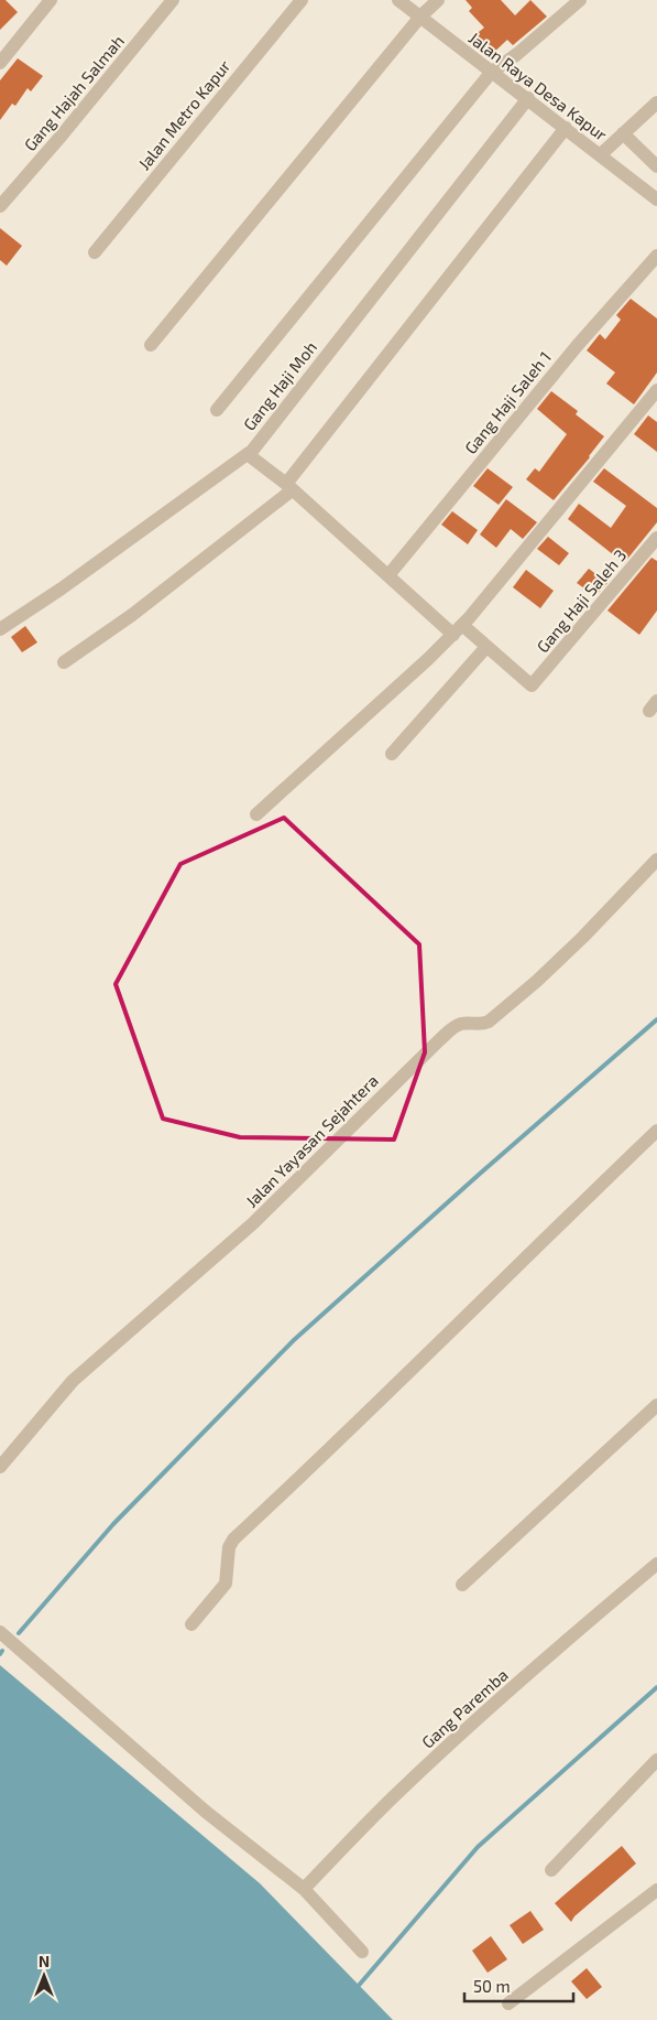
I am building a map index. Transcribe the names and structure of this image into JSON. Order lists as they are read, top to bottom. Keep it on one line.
{"streets":{"street":["Jalan Raya Desa Kapur","Gang Hajah Salmah","Jalan Metro Kapur","Gang Haji Moh","Gang Haji Saleh 1","Gang Haji Saleh 3","Jalan Yayasan Sejahtera","Gang Paremba"]},"crossings":[["Jalan Raya Desa Kapur","Gang Haji Moh"]],"scale_bar":"50 m","north":"top"}
